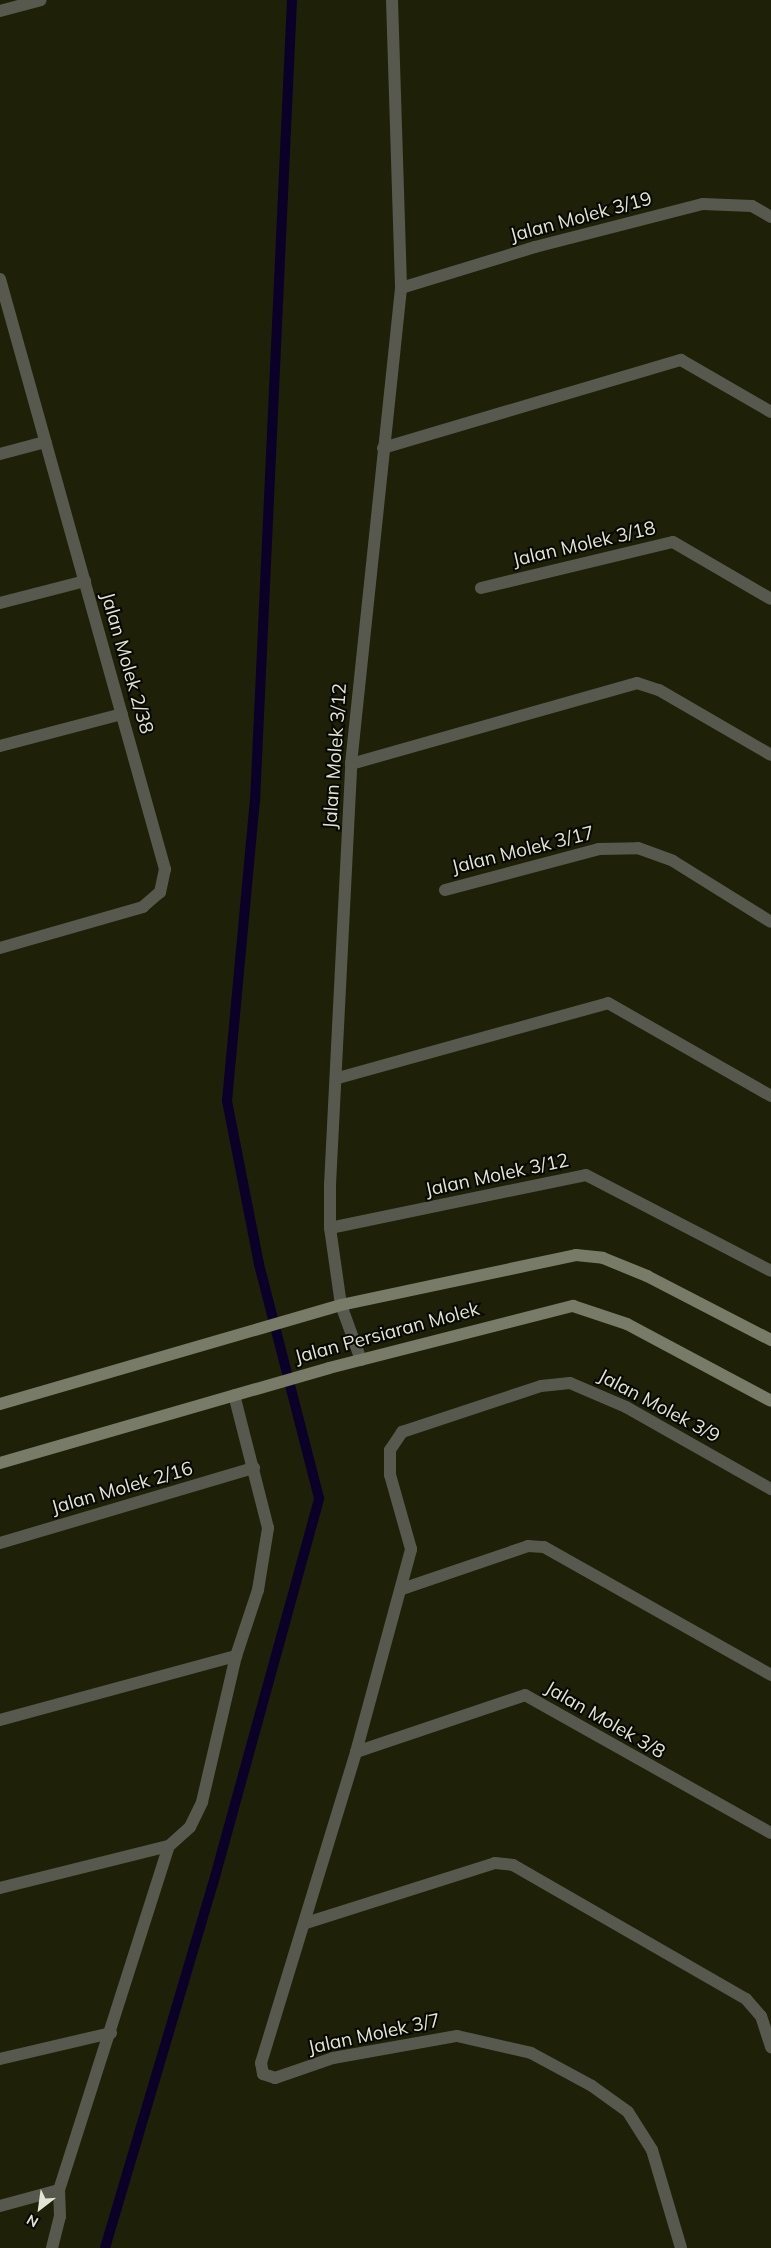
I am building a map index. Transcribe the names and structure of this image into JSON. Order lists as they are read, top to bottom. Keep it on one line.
{"streets":{"main road":["Jalan Persiaran Molek"],"street":["Jalan Molek 3/19","Jalan Molek 3/18","Jalan Molek 2/38","Jalan Molek 3/12","Jalan Molek 3/17","Jalan Molek 3/9","Jalan Molek 2/16","Jalan Molek 3/8","Jalan Molek 3/7"]},"crossings":[["Jalan Molek 3/19","Jalan Molek 3/12"],["Jalan Molek 3/12","Jalan Persiaran Molek"]],"north":"bottom left"}
